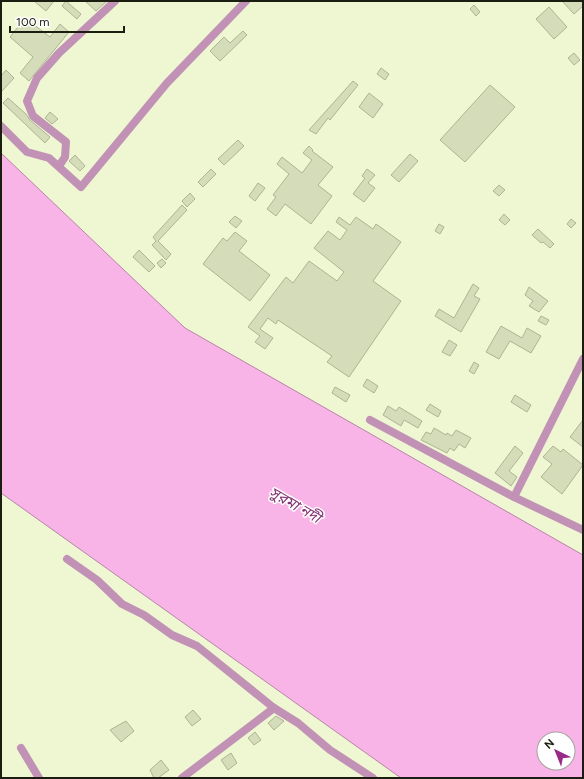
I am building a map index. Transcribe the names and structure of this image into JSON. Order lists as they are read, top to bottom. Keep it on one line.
{"water":["সুরমা নদী"],"scale_bar":"100 m","north":"top left"}
